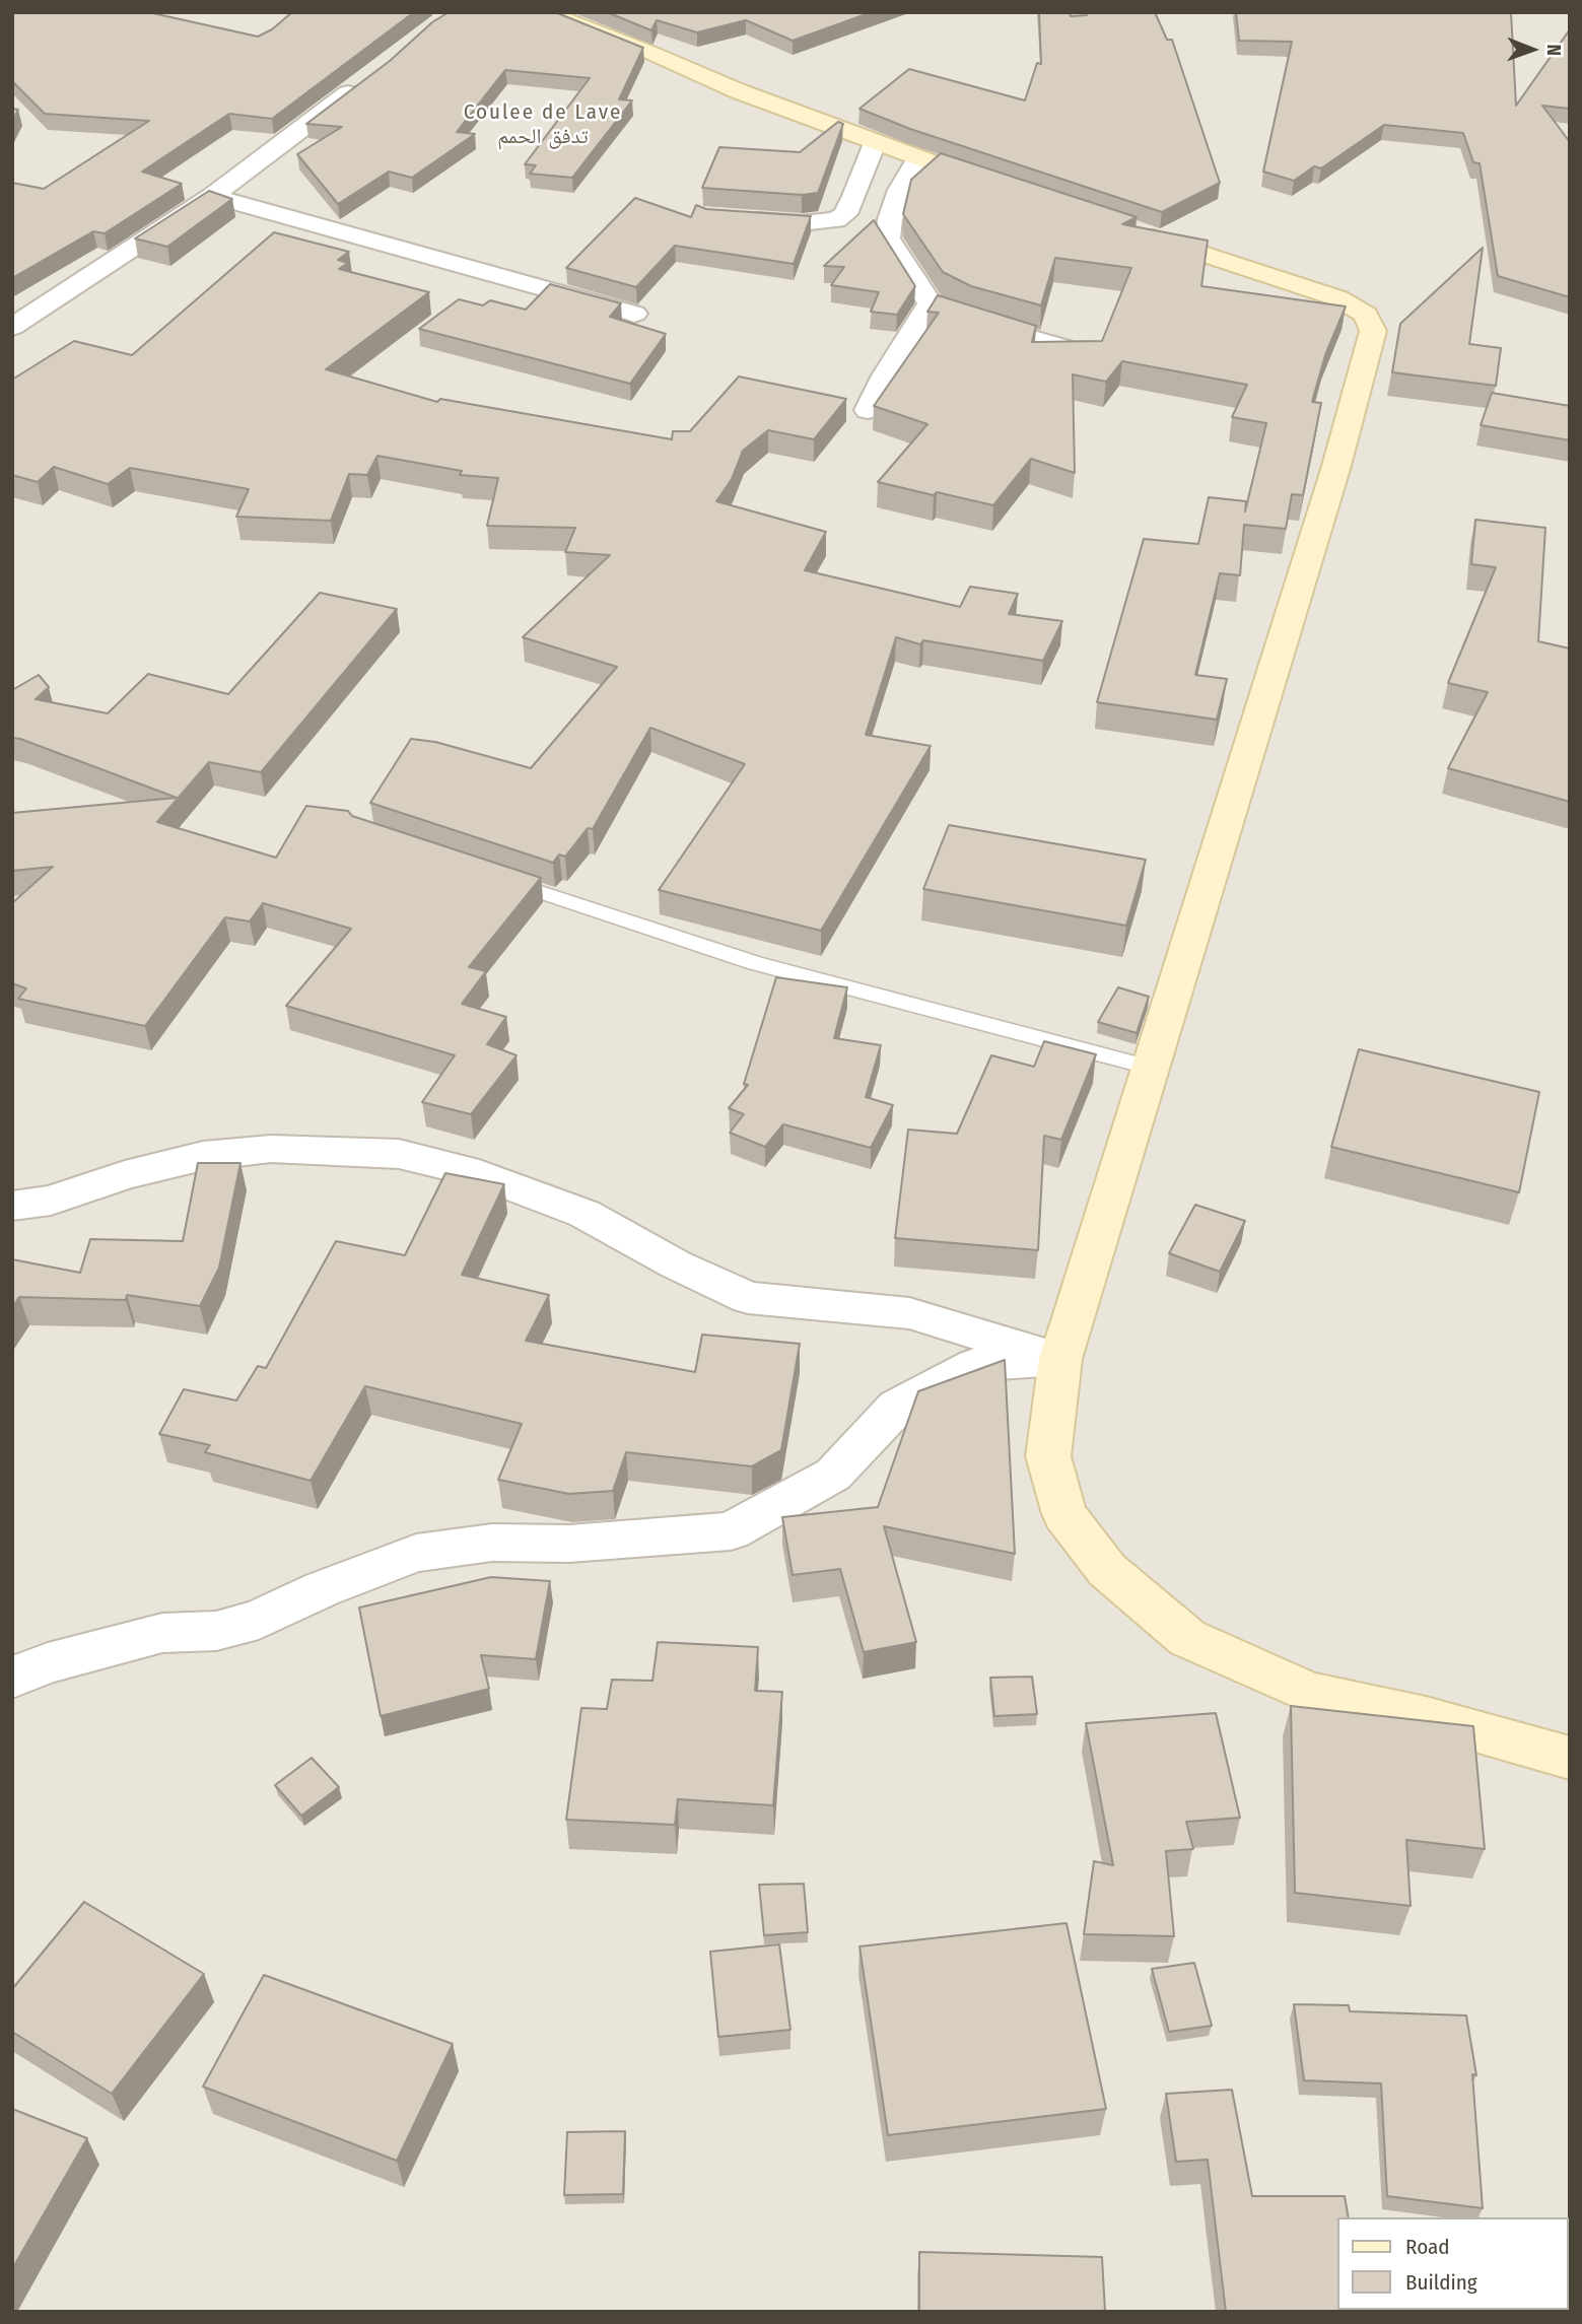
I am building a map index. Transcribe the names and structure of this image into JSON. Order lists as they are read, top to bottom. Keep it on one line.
{"districts":["Coulee de Lave تدفق الحمم"],"legend":["Road","Building"],"north":"right"}
